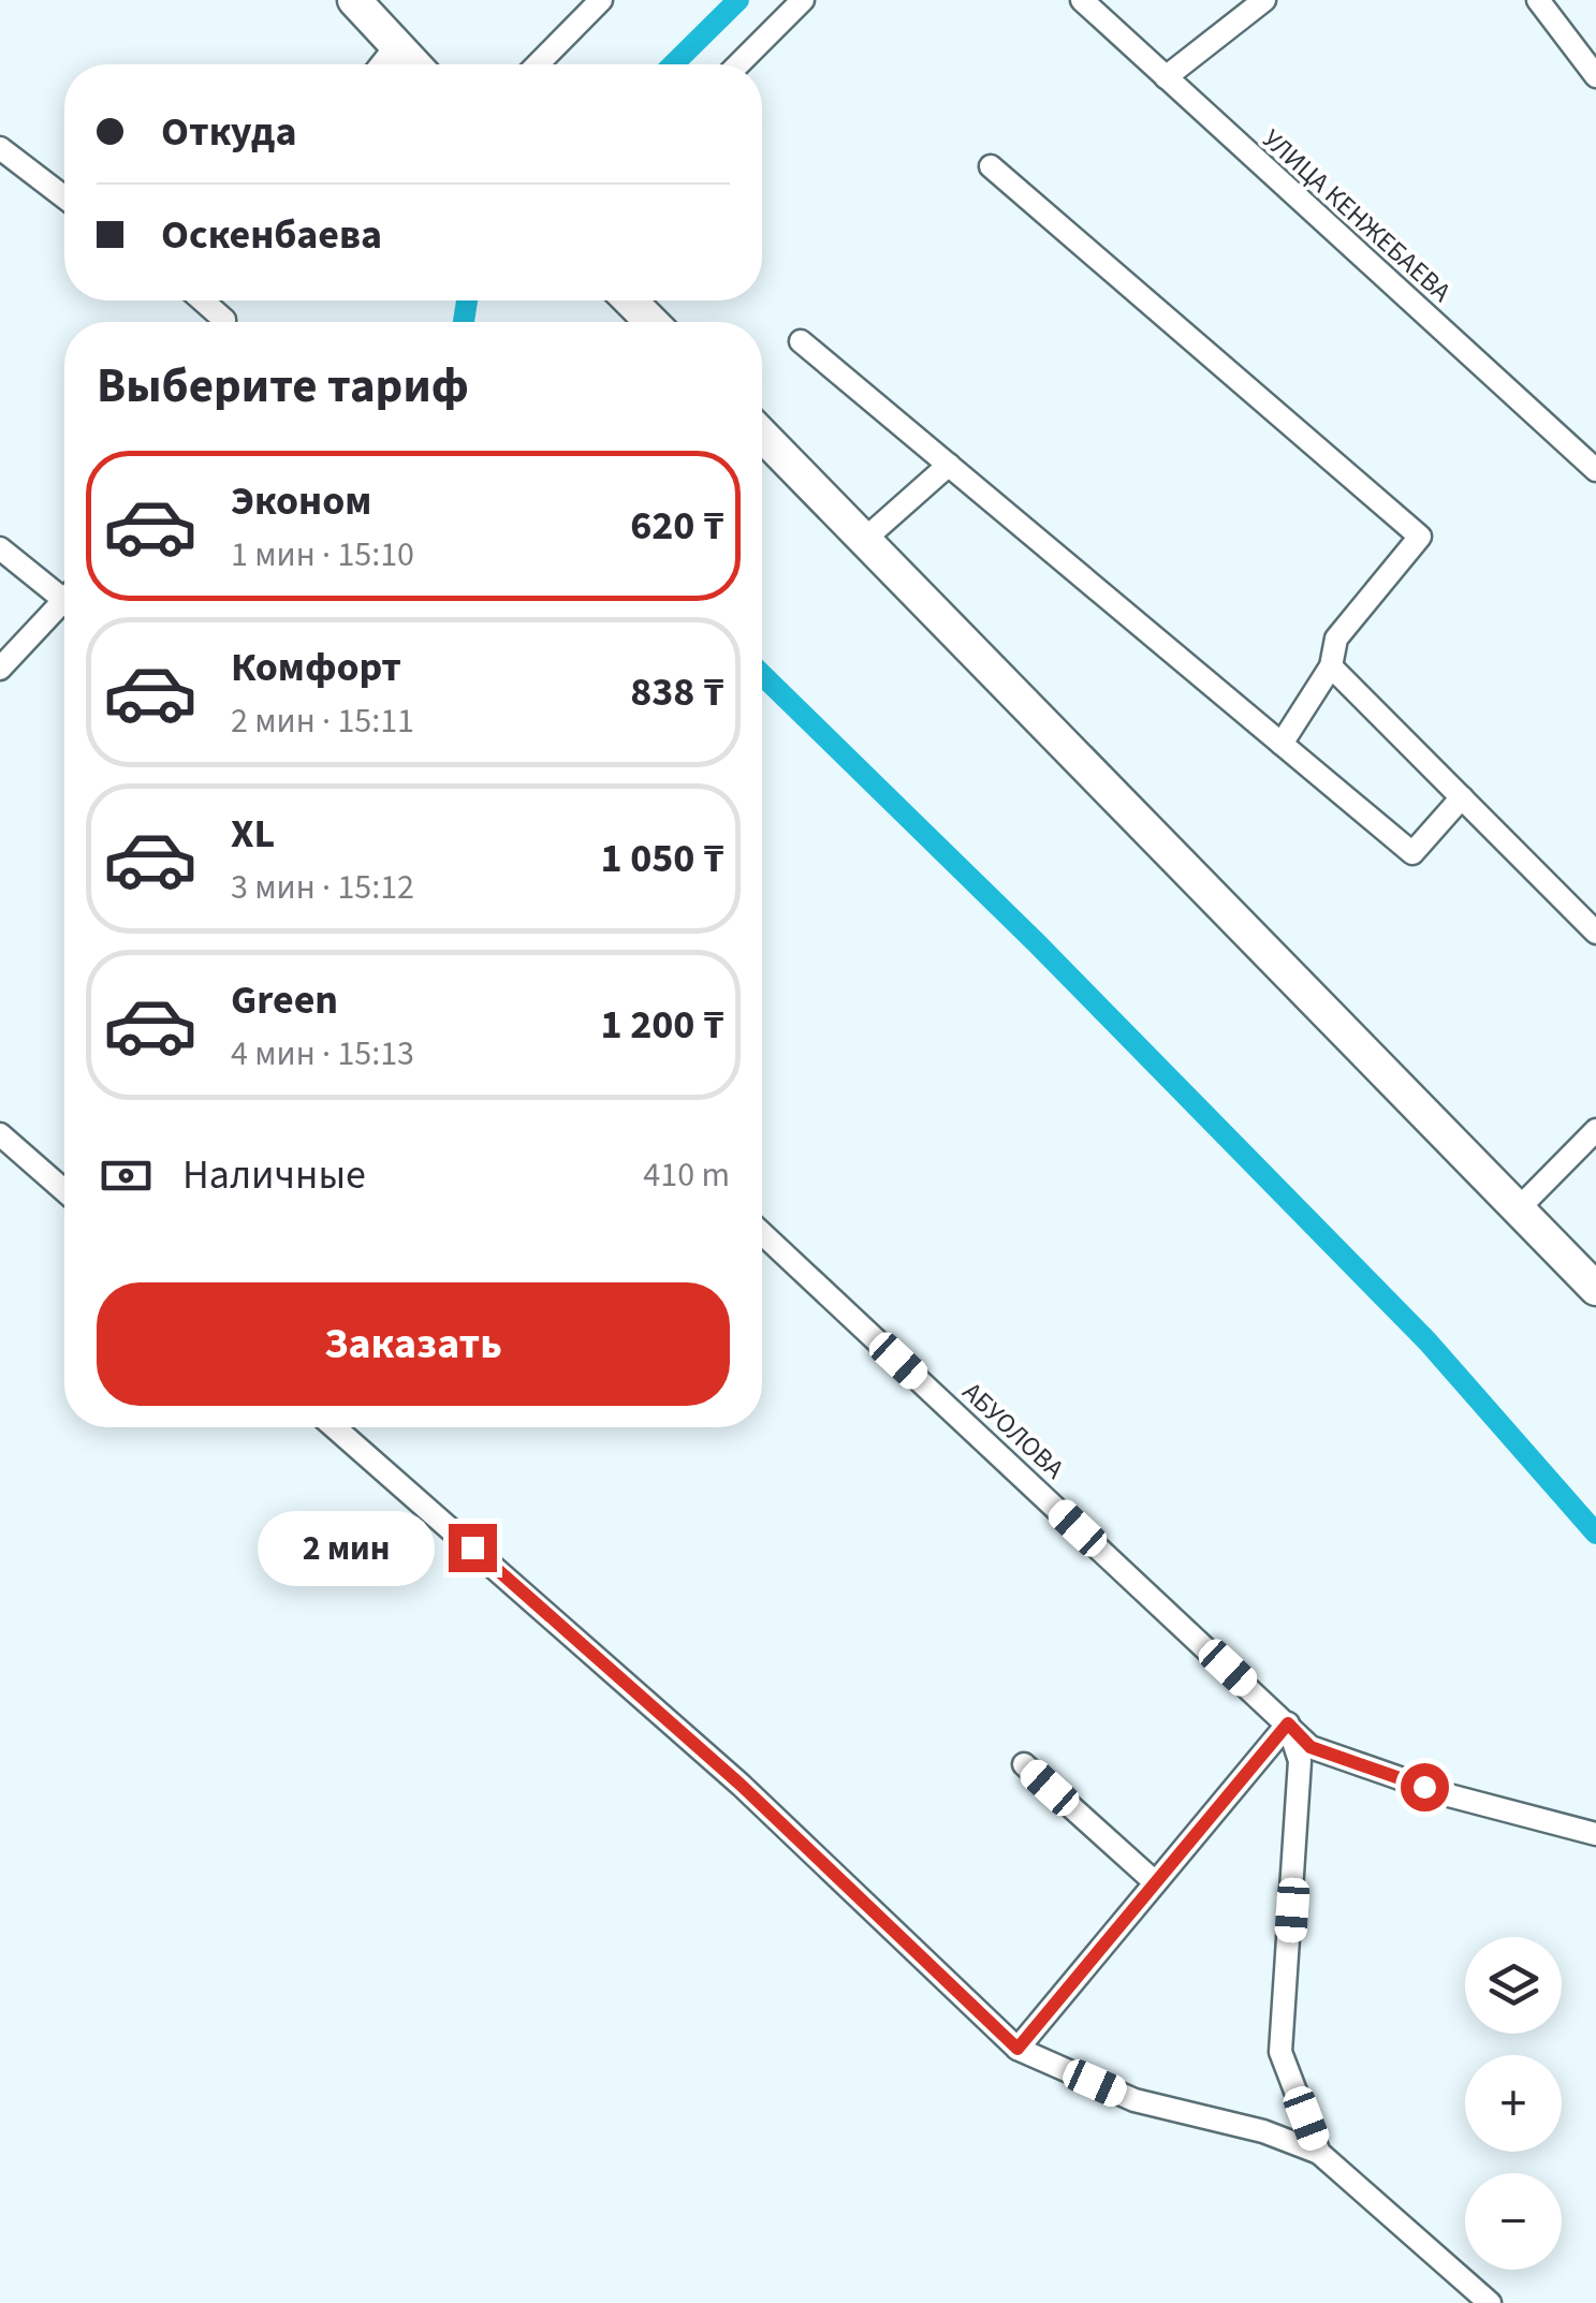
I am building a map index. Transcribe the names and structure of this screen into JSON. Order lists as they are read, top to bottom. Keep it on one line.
{"streets":{"street":["УЛИЦА КЕНЖЕБАЕВА","АБУОЛОВА"]},"page":{"banner":["Откуда","Оскенбаева"],"heading":"Выберите тариф","list":[{"name":"Эконом","note":"1 мин · 15:10","value":"620 ₸"},{"name":"Комфорт","note":"2 мин · 15:11","value":"838 ₸"},{"name":"XL","note":"3 мин · 15:12","value":"1 050 ₸"},{"name":"Green","note":"4 мин · 15:13","value":"1 200 ₸"}],"pay":["Наличные","410 m"],"buttons":"Заказать","bubble":"2 мин","map_buttons":["+","−"]}}
